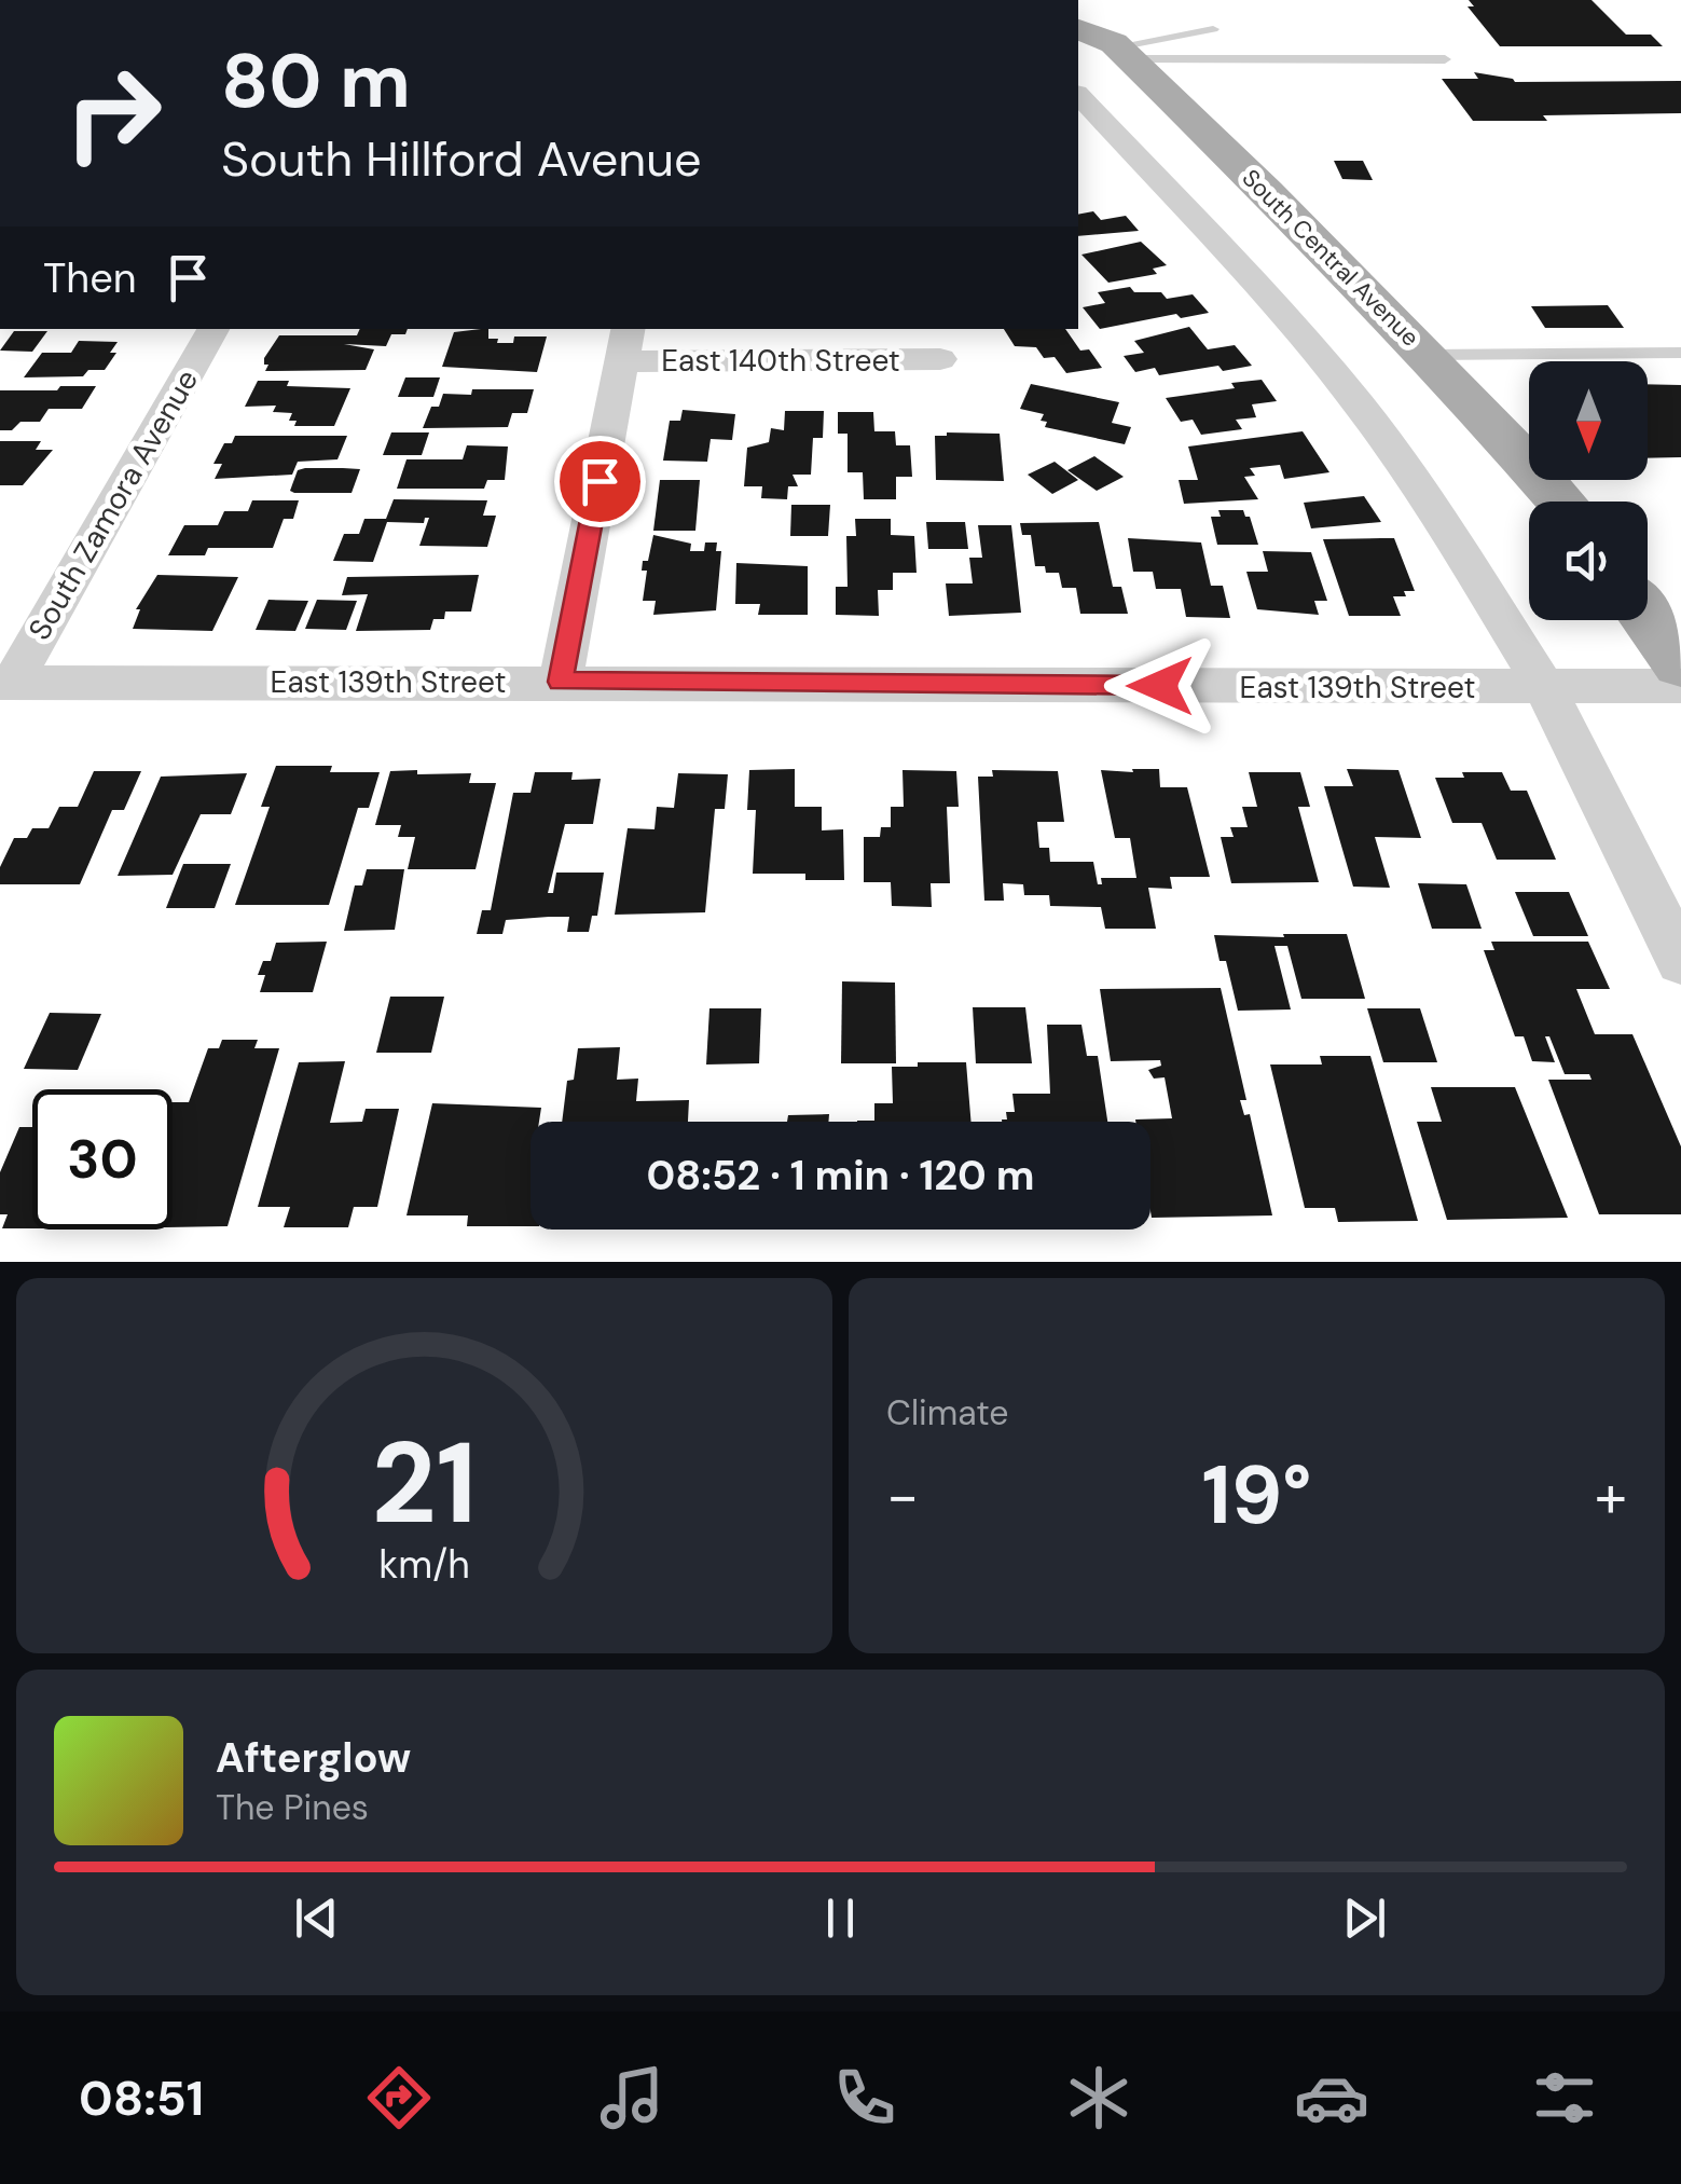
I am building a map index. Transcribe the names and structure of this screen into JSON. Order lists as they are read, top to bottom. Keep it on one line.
{"streets":{"main road":["South Central Avenue"],"street":["East 140th Street","South Zamora Avenue","East 139th Street"]},"crossings":[["South Zamora Avenue","East 139th Street"]],"north":"bottom","page":{"turn":["80 m","South Hillford Avenue"],"then":"Then","limit":"30","trip":"08:52 · 1 min · 120 m","tile":"Climate","heat":["−","19°","+"],"song":["Afterglow","The Pines"],"tabs":"08:51","gauge":["21","km/h"]}}
